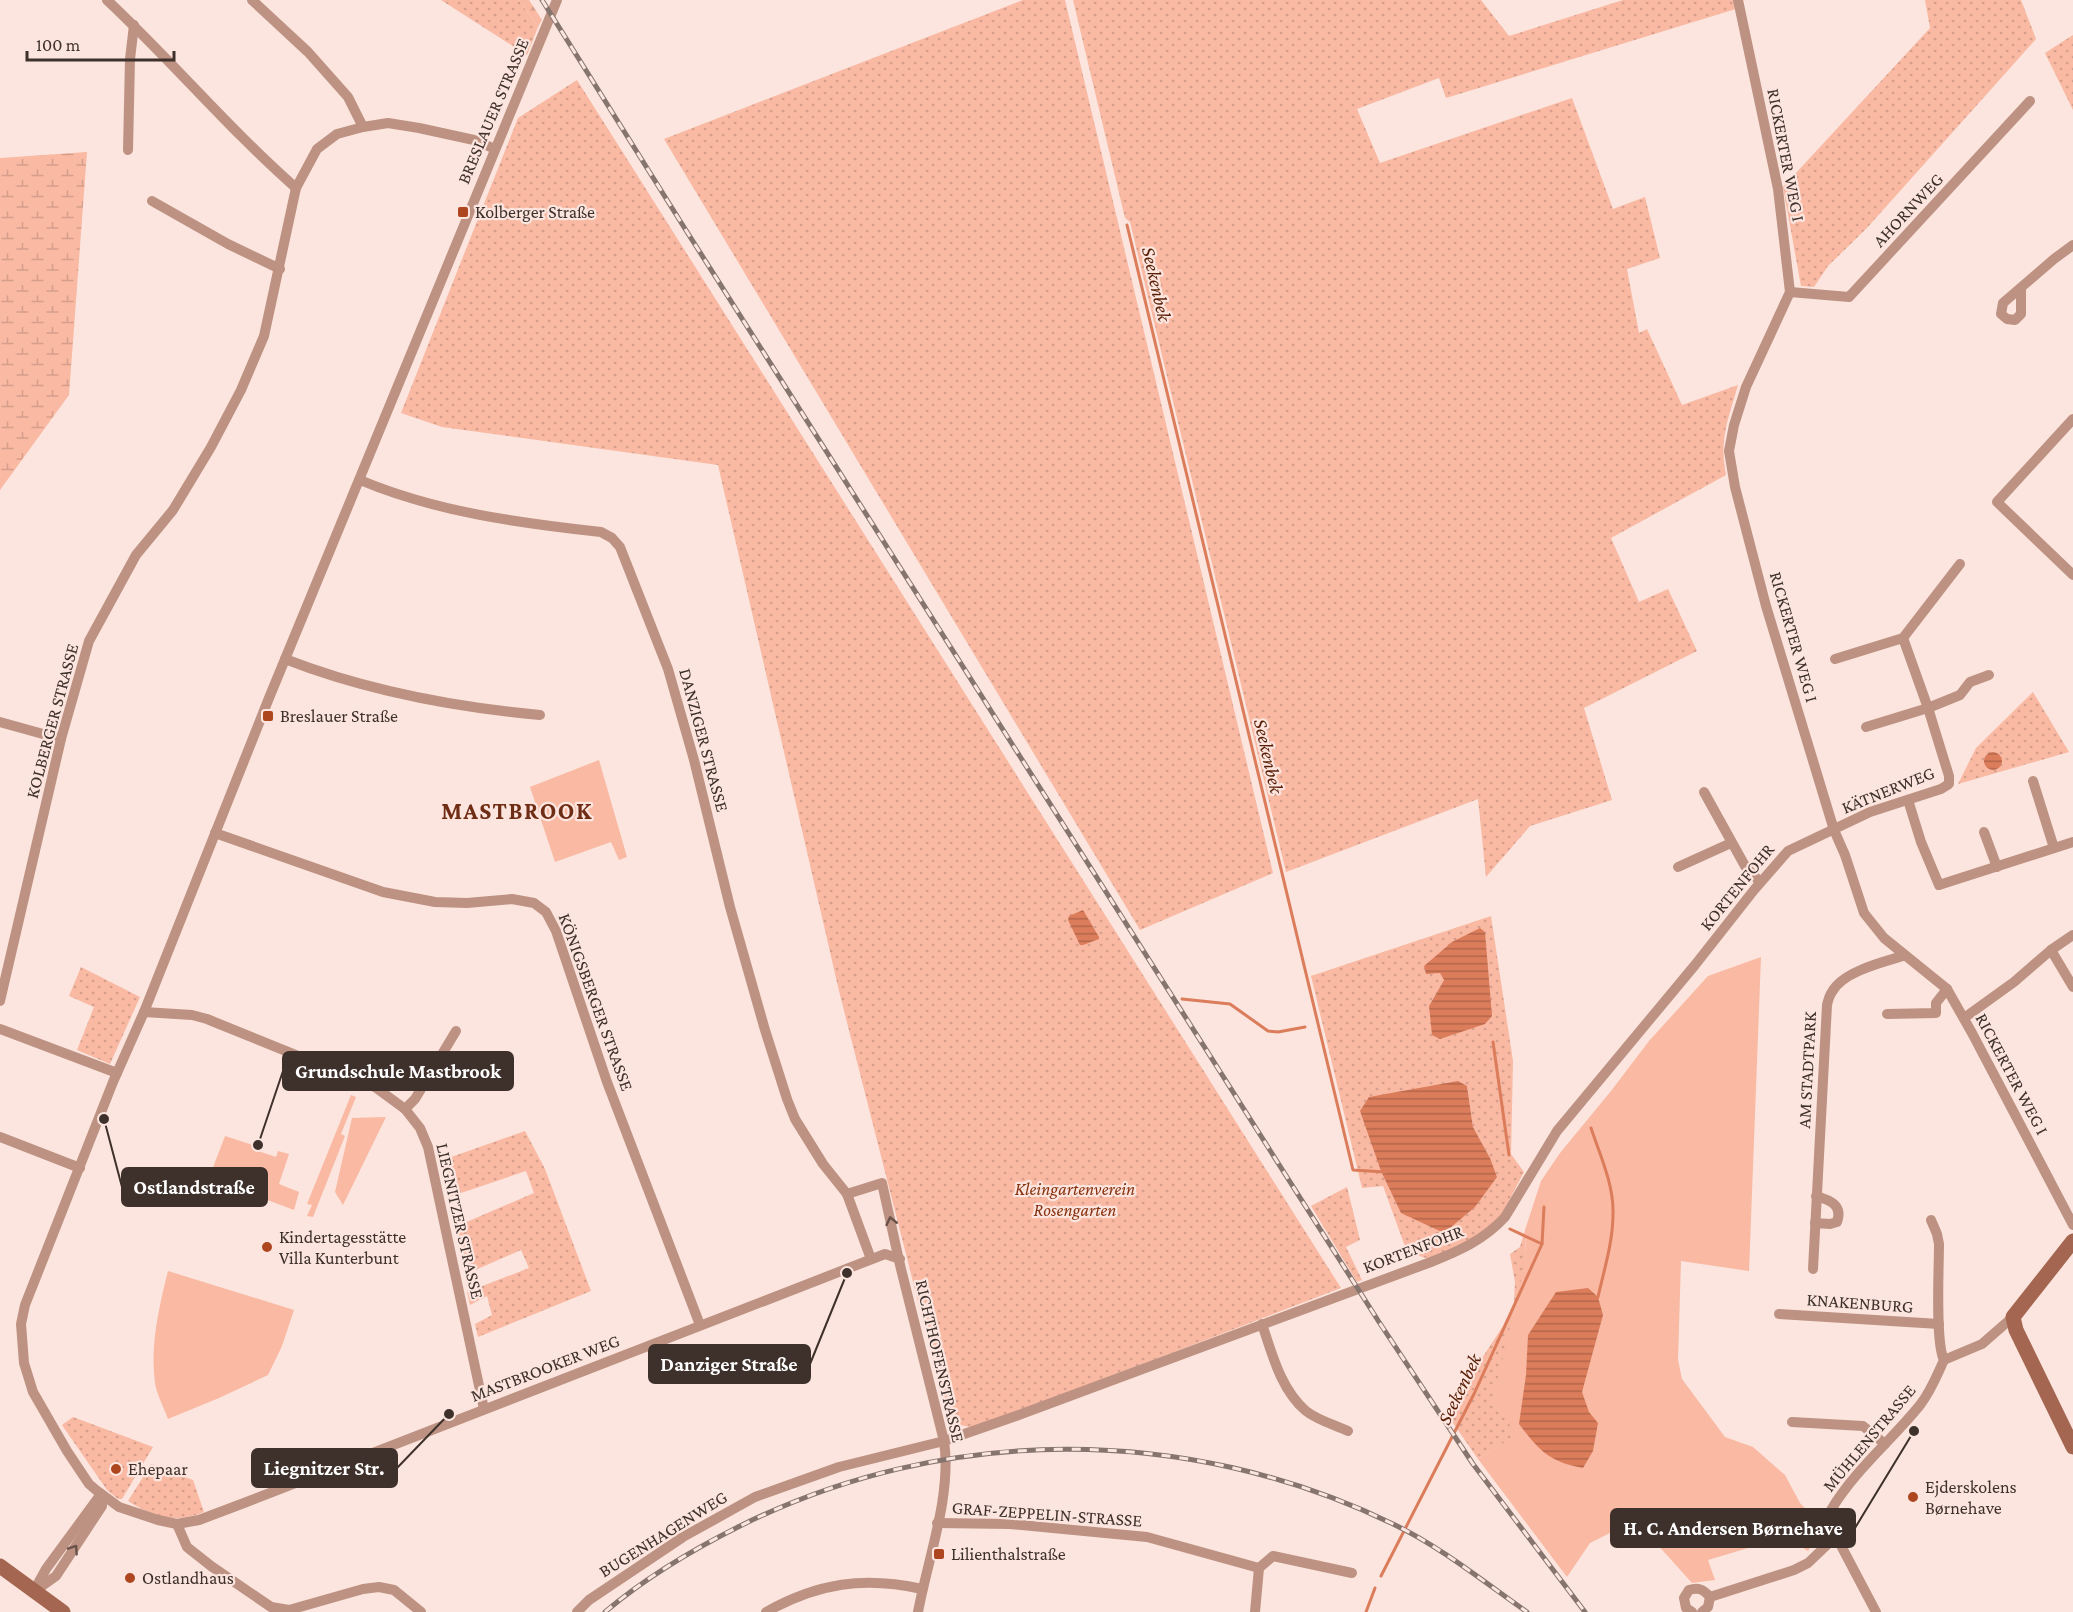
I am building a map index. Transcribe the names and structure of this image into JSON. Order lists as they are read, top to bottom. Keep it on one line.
{"streets":{"street":["BRESLAUER STRASSE","RICKERTER WEG I","AHORNWEG","KOLBERGER STRASSE","DANZIGER STRASSE","KÄTNERWEG","KORTENFOHR","KÖNIGSBERGER STRASSE","AM STADTPARK","LIEGNITZER STRASSE","KNAKENBURG","RICHTHOFENSTRASSE","MASTBROOKER WEG","MÜHLENSTRASSE","GRAF-ZEPPELIN-STRASSE","BUGENHAGENWEG"]},"crossings":[["BRESLAUER STRASSE","KOLBERGER STRASSE"],["BRESLAUER STRASSE","DANZIGER STRASSE"],["BRESLAUER STRASSE","KÖNIGSBERGER STRASSE"],["BRESLAUER STRASSE","LIEGNITZER STRASSE"],["BRESLAUER STRASSE","MASTBROOKER WEG"],["RICKERTER WEG I","AHORNWEG"],["RICKERTER WEG I","KÄTNERWEG"],["RICKERTER WEG I","KORTENFOHR"],["RICKERTER WEG I","AM STADTPARK"],["DANZIGER STRASSE","MASTBROOKER WEG"],["KÄTNERWEG","KORTENFOHR"],["KORTENFOHR","RICHTHOFENSTRASSE"],["KORTENFOHR","BUGENHAGENWEG"],["KÖNIGSBERGER STRASSE","MASTBROOKER WEG"],["LIEGNITZER STRASSE","MASTBROOKER WEG"],["RICHTHOFENSTRASSE","MASTBROOKER WEG"],["RICHTHOFENSTRASSE","GRAF-ZEPPELIN-STRASSE"],["RICHTHOFENSTRASSE","BUGENHAGENWEG"]],"districts":["MASTBROOK"],"water":["Seekenbek"],"parks":["Kleingartenverein Rosengarten"],"places":{"transit":["Kolberger Straße","Breslauer Straße","Lilienthalstraße"],"other":["Ostlandstraße","Grundschule Mastbrook","Kindertagesstätte Villa Kunterbunt","Danziger Straße","Liegnitzer Str.","H. C. Andersen Børnehave","Ehepaar","Ejderskolens Børnehave","Ostlandhaus"]},"scale_bar":"100 m"}
